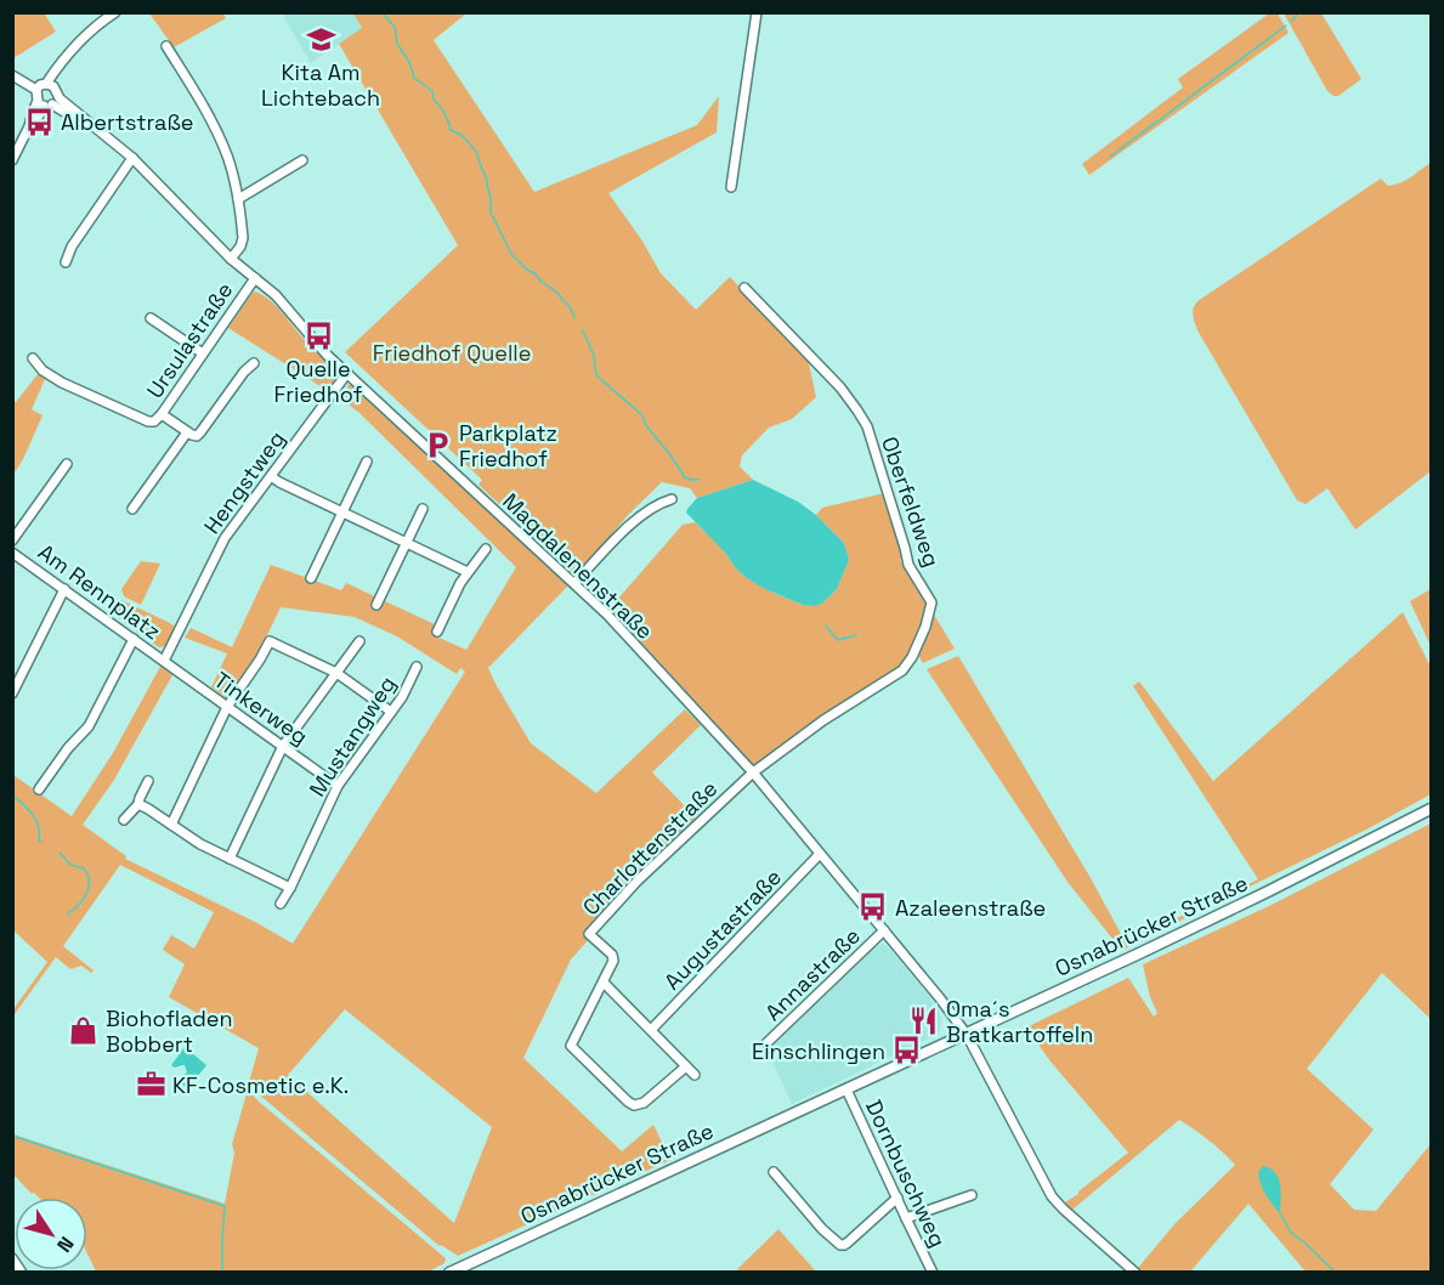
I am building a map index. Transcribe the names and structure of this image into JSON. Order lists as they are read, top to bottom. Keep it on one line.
{"streets":{"main road":["Osnabrücker Straße"],"street":["Ursulastraße","Hengstweg","Oberfeldweg","Magdalenenstraße","Am Rennplatz","Tinkerweg","Mustangweg","Charlottenstraße","Augustastraße","Annastraße","Dornbuschweg"]},"crossings":[["Ursulastraße","Magdalenenstraße"],["Hengstweg","Magdalenenstraße"],["Hengstweg","Am Rennplatz"],["Hengstweg","Tinkerweg"],["Oberfeldweg","Magdalenenstraße"],["Oberfeldweg","Charlottenstraße"],["Magdalenenstraße","Charlottenstraße"],["Magdalenenstraße","Osnabrücker Straße"],["Magdalenenstraße","Augustastraße"],["Magdalenenstraße","Annastraße"],["Am Rennplatz","Tinkerweg"],["Tinkerweg","Mustangweg"],["Osnabrücker Straße","Dornbuschweg"]],"parks":["Friedhof Quelle"],"places":{"school or university":["Kita Am Lichtebach"],"bus stop":["Albertstraße","Quelle Friedhof","Azaleenstraße","Einschlingen"],"parking":["Parkplatz Friedhof"],"restaurant":["Oma´s Bratkartoffeln"],"shop":["Biohofladen Bobbert"],"office":["KF-Cosmetic e.K."]},"north":"bottom right"}
